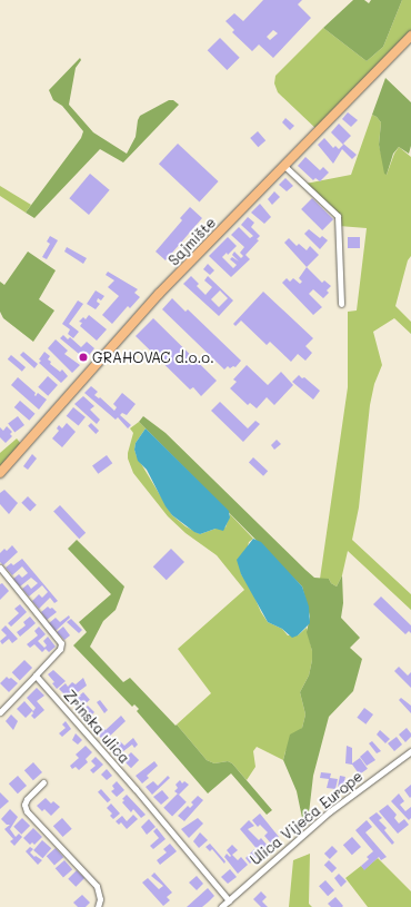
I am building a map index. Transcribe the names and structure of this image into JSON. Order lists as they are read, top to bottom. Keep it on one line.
{"streets":{"main road":["Sajmište"],"street":["Zrinska ulica","Ulica Vijeća Europe"]},"crossings":[["Zrinska ulica","Ulica Vijeća Europe"]],"places":["GRAHOVAC d.o.o."]}
